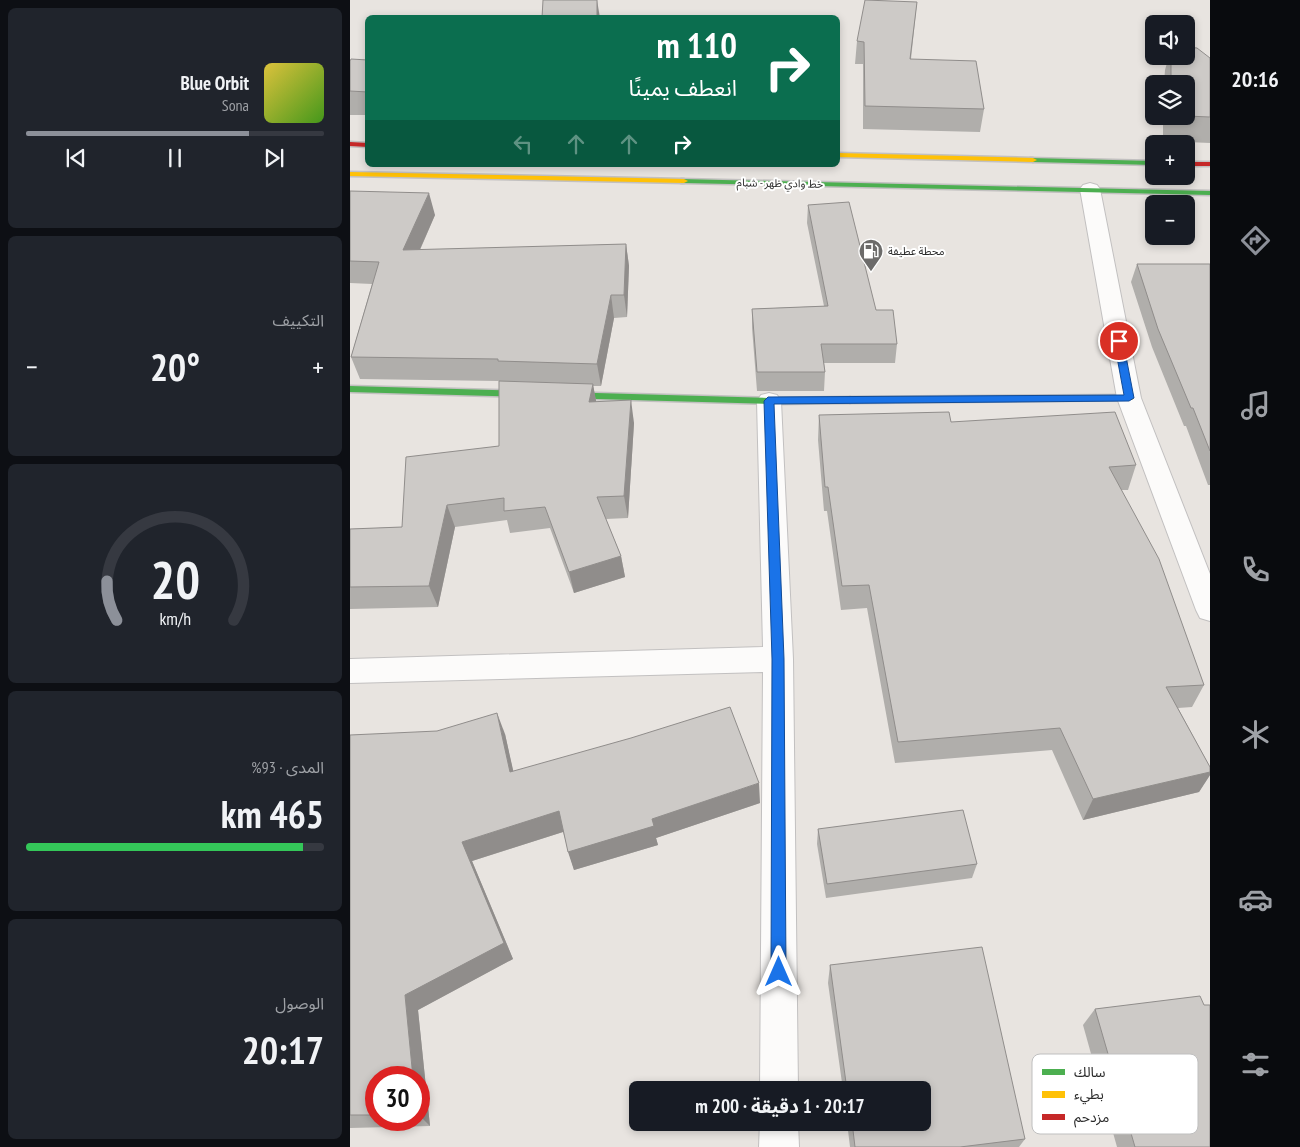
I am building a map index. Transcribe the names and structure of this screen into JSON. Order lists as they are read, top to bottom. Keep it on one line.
{"streets":{"main road":["خط وادي ظهر - شبام"]},"places":{"fuel station":["محطة عطيفة"]},"legend":["سالك","بطيء","مزدحم"],"page":{"tabs":"20:16","map_buttons":["+","−"],"turn":["110 m","انعطف يمينًا"],"song":["Blue Orbit","Sona"],"tile":["التكييف",["المدى · 93%","465 km"],["الوصول","20:17"]],"heat":["−","20°","+"],"limit":"30","trip":"20:17 · 1 دقيقة · 200 m","gauge":["20","km/h"]}}
